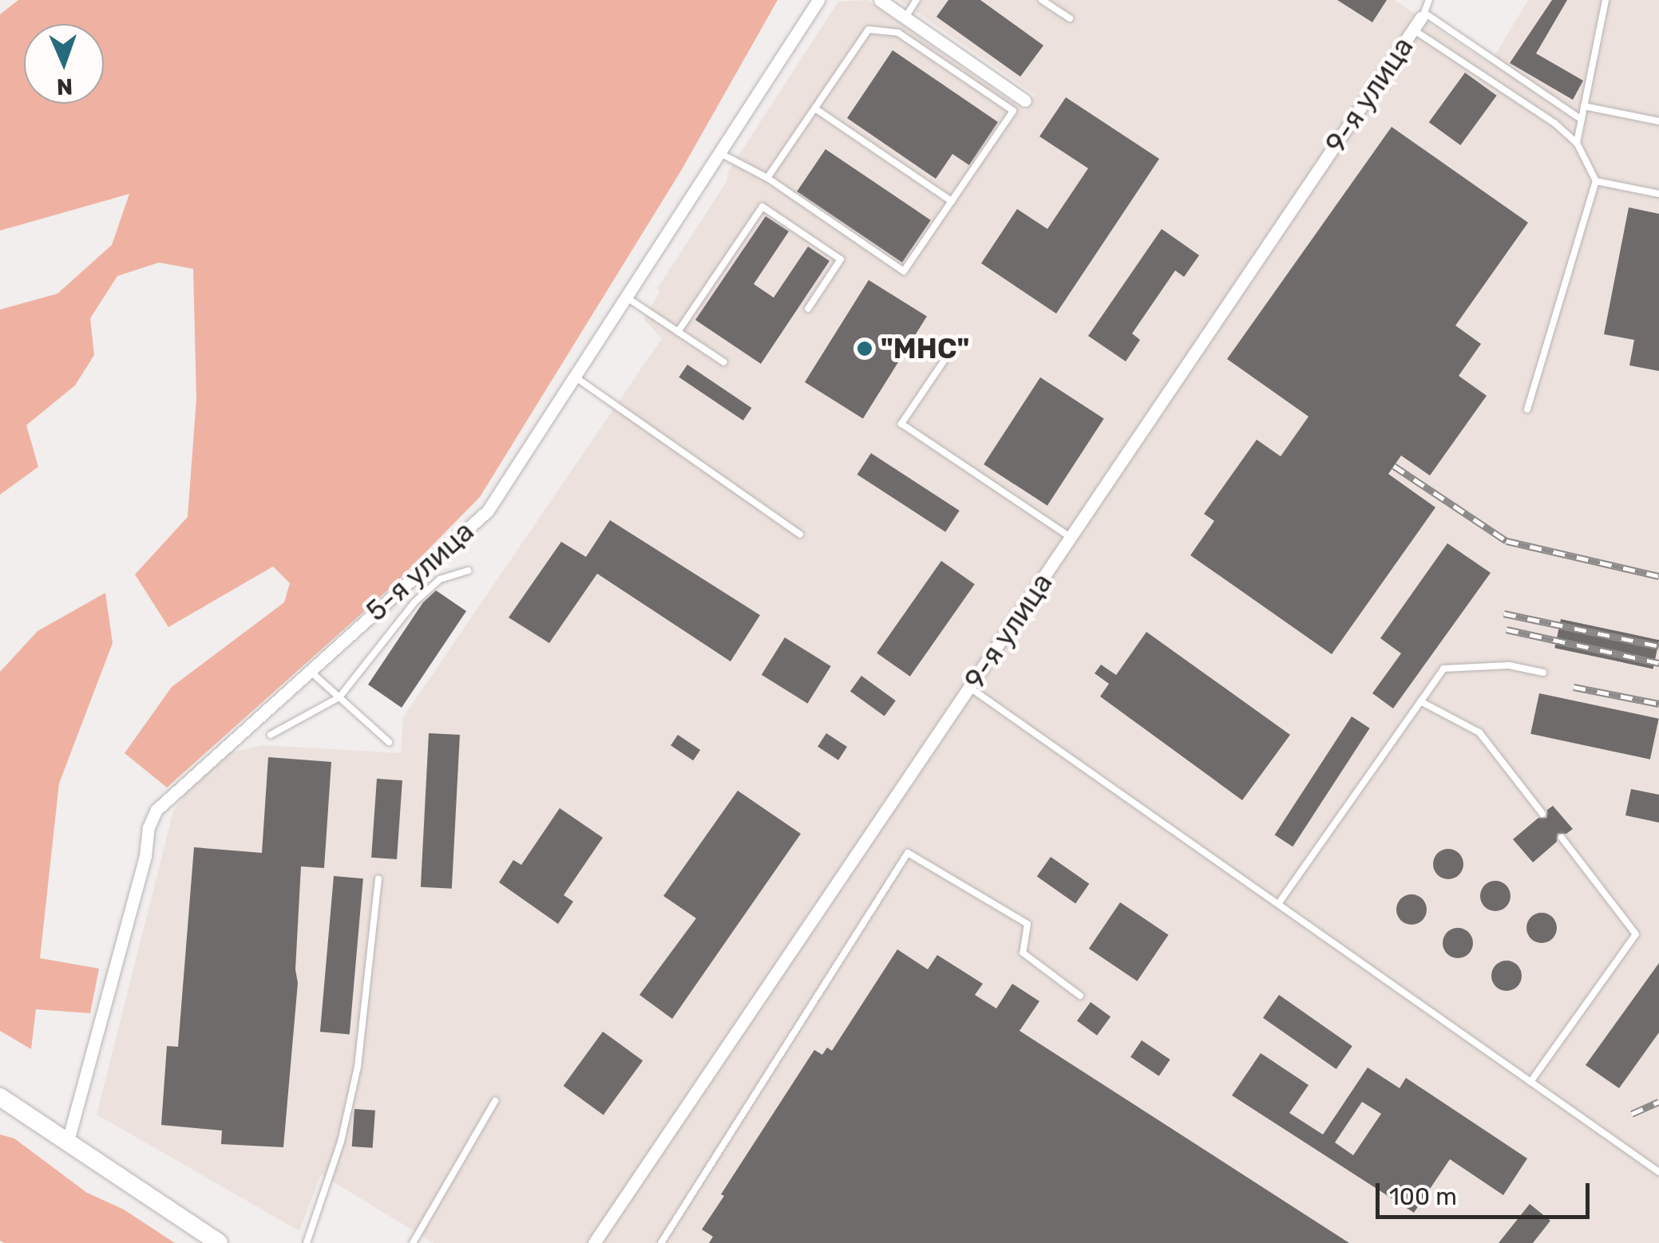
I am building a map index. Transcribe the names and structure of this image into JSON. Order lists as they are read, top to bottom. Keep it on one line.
{"streets":{"street":["9-я улица","5-я улица"]},"places":["\"МНС\""],"scale_bar":"100 m","north":"bottom"}
